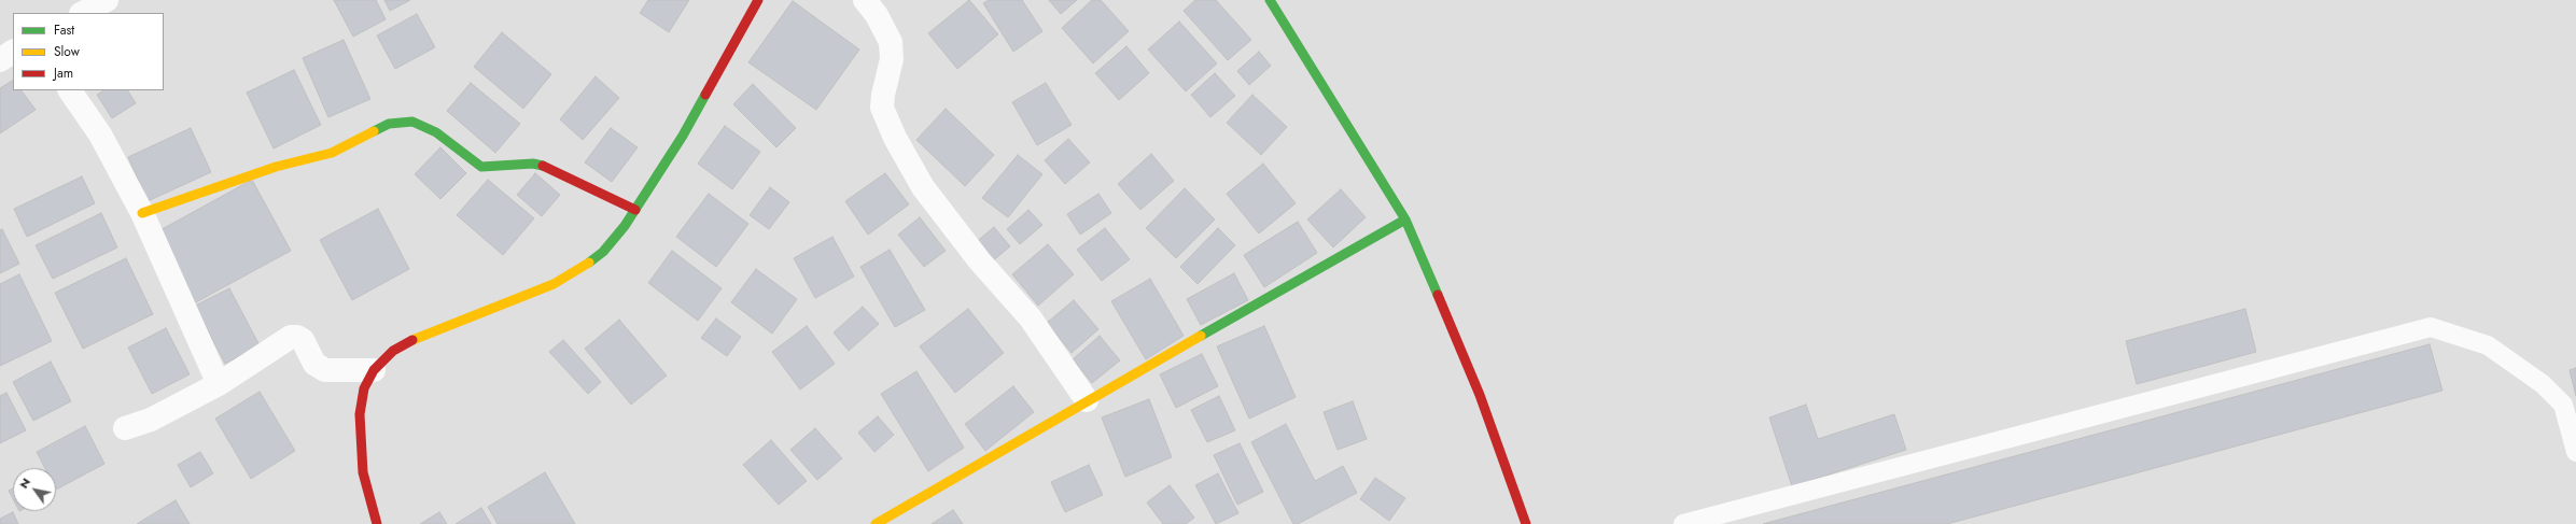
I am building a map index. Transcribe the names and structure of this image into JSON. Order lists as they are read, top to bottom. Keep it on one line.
{"legend":["Fast","Slow","Jam"],"north":"top left"}
